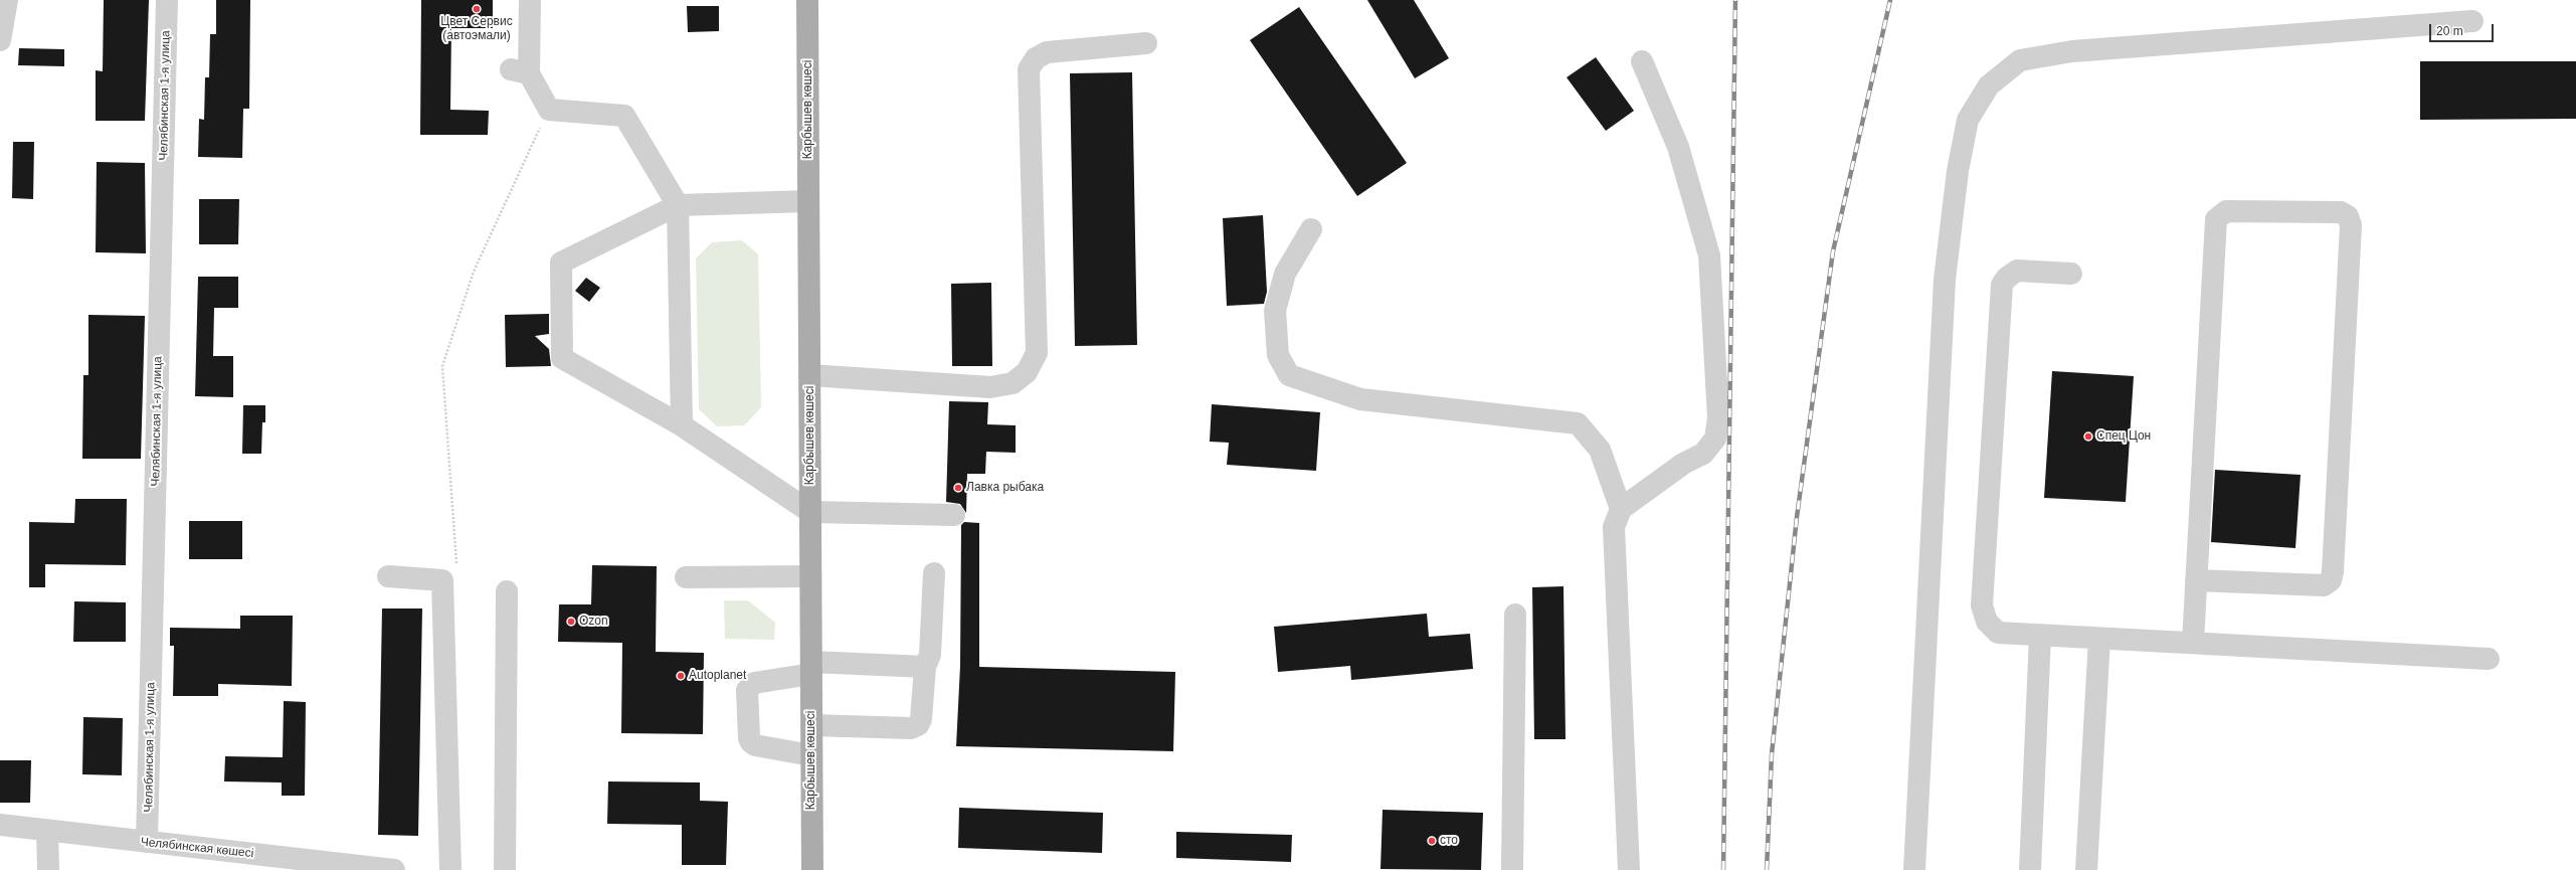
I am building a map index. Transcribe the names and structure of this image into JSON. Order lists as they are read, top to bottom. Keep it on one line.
{"streets":{"main road":["Карбышев көшесі"],"street":["Челябинская 1-я улица","Челябинская көшесі"]},"crossings":[["Челябинская 1-я улица","Челябинская көшесі"]],"places":["Цвет Сервис (автоэмали)","Спец Цон","Лавка рыбака","Ozon","Autoplanet","сто"],"scale_bar":"20 m"}
